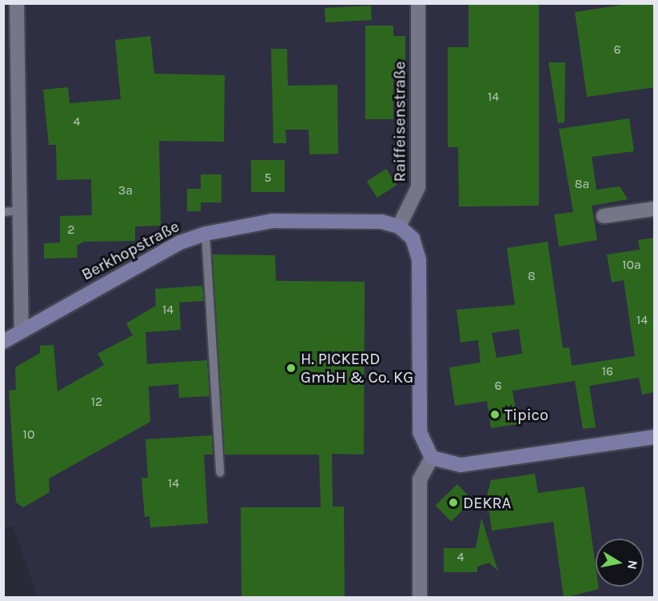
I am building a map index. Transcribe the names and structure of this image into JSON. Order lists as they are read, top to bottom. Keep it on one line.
{"streets":{"main road":["Berkhopstraße"],"street":["Raiffeisenstraße"]},"crossings":[["Raiffeisenstraße","Berkhopstraße"]],"places":["H. PICKERD GmbH & Co. KG","Tipico","DEKRA"],"house_numbers":["6","14","4","5","8a","3a","2","10a","8","14","14","16","6","12","10","14","4"],"north":"right"}
